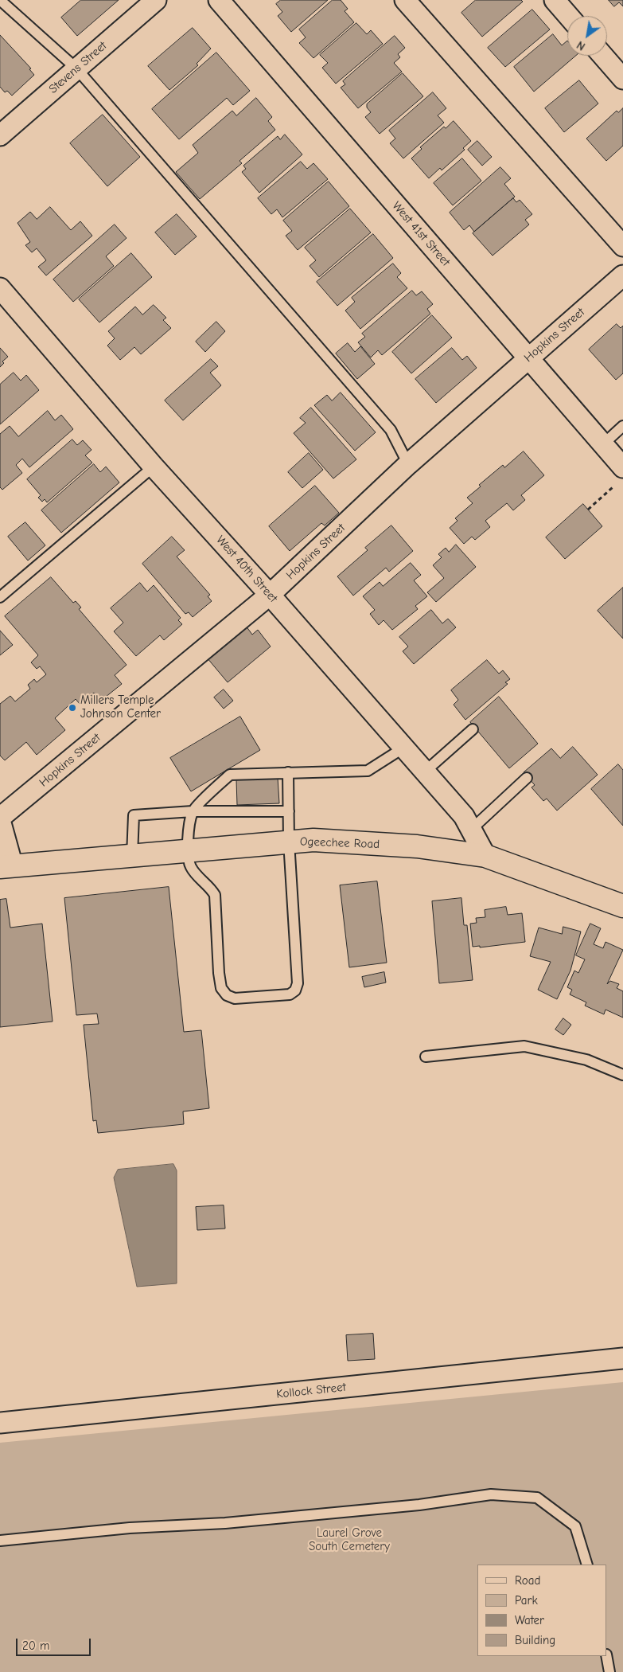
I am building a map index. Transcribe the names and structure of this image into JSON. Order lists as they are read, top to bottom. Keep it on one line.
{"streets":{"street":["Stevens Street","West 41st Street","Hopkins Street","West 40th Street","Ogeechee Road","Kollock Street"]},"crossings":[["West 41st Street","Hopkins Street"],["Hopkins Street","West 40th Street"],["West 40th Street","Ogeechee Road"]],"parks":["Laurel Grove South Cemetery"],"places":["Millers Temple Johnson Center"],"legend":["Road","Park","Water","Building"],"scale_bar":"20 m","north":"bottom left"}
